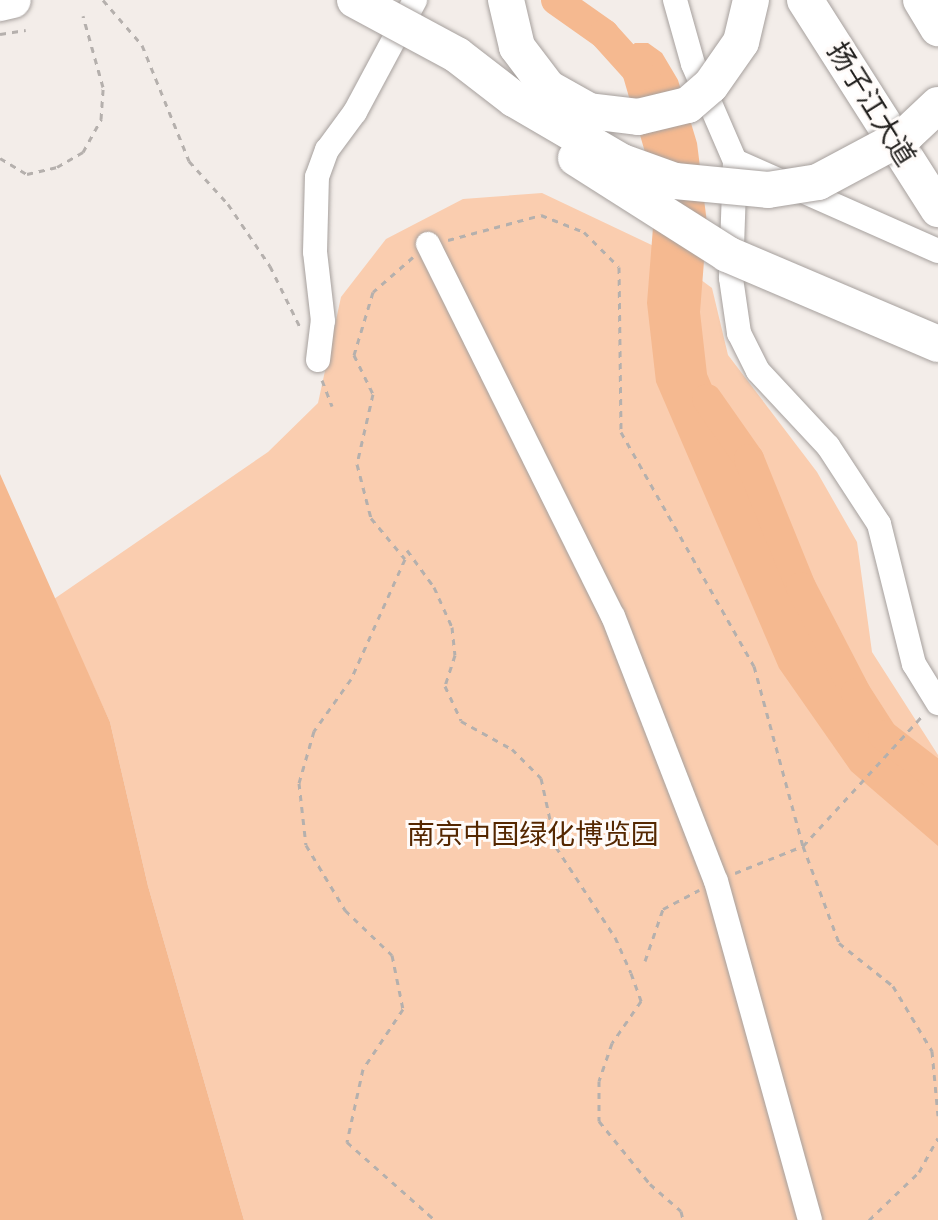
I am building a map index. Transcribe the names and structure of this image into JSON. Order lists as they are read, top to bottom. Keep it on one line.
{"streets":{"highway":["扬子江大道"]},"parks":["南京中国绿化博览园"]}
